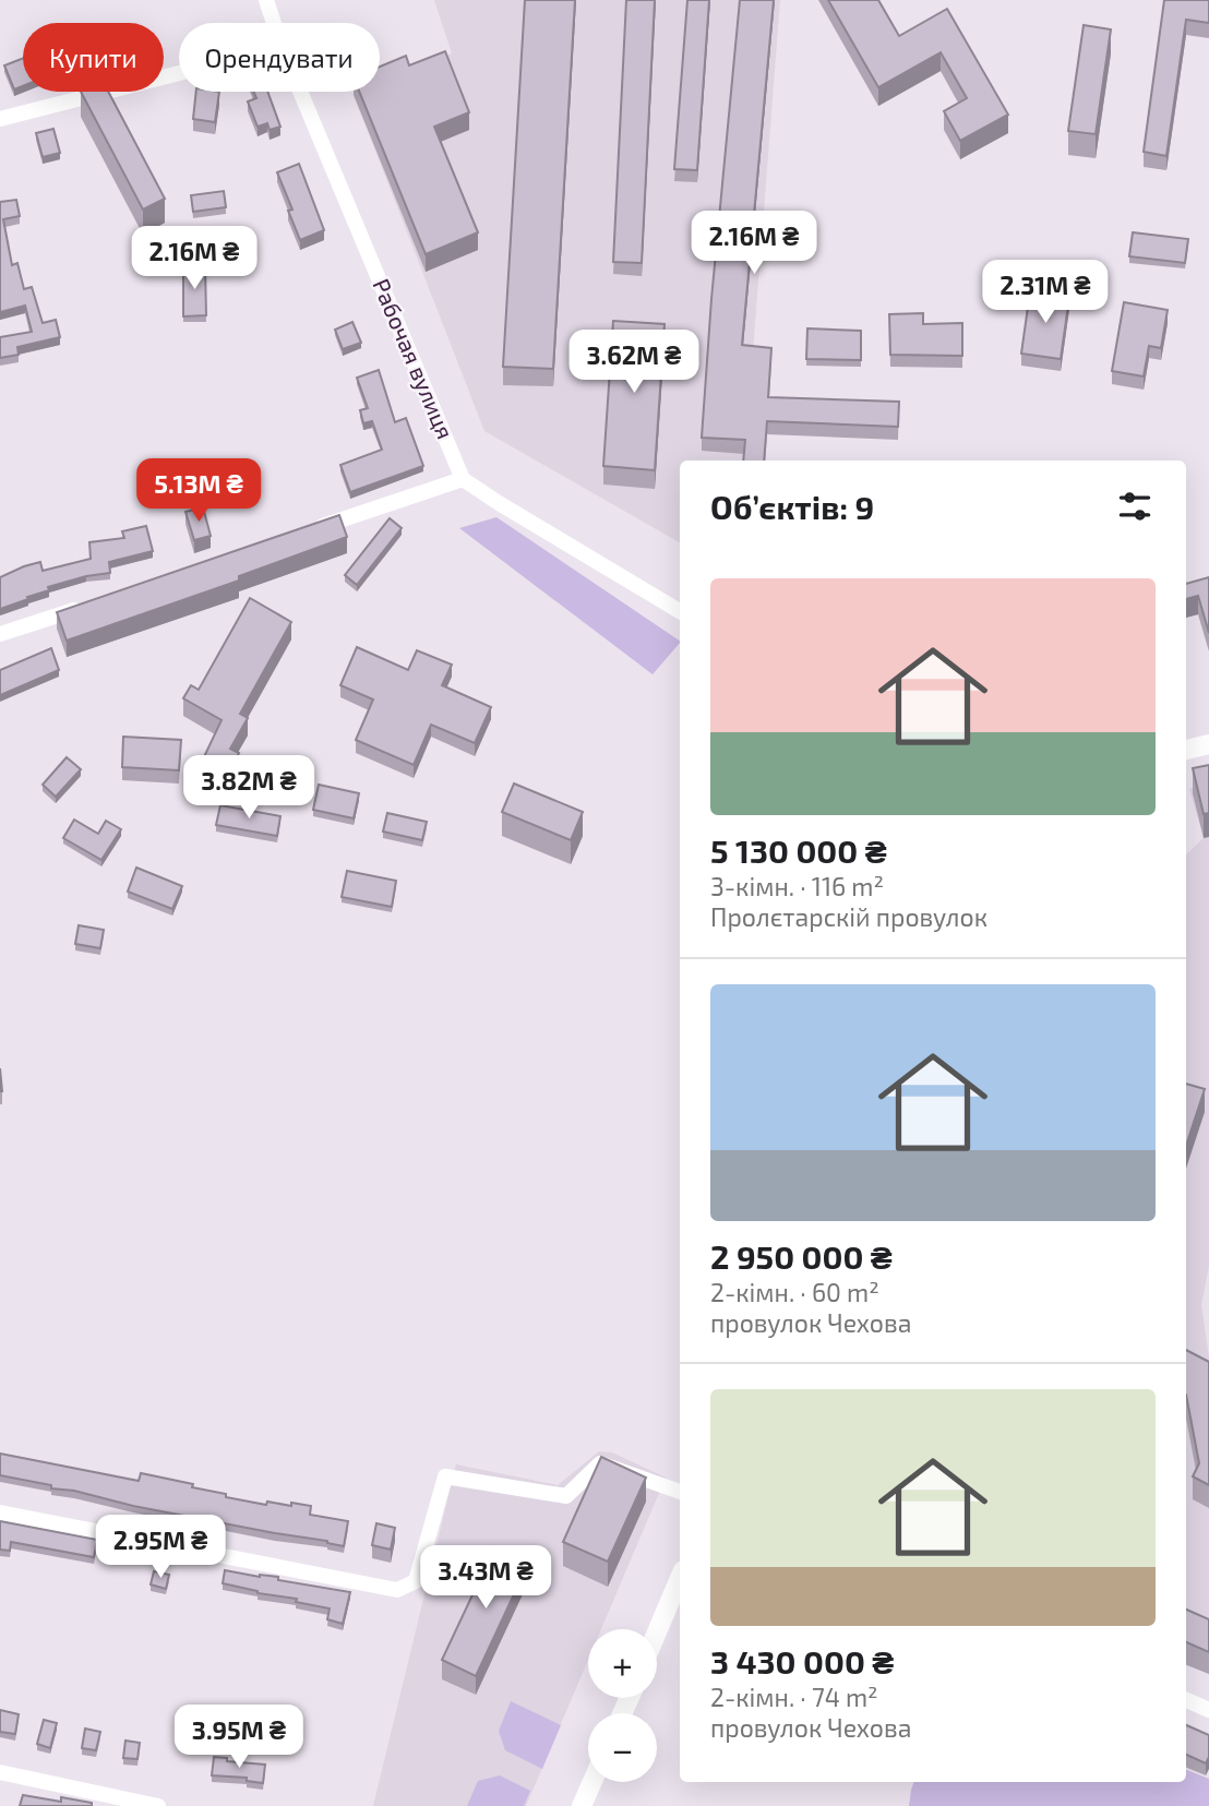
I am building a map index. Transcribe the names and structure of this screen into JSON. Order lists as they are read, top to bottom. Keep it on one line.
{"streets":{"street":["Рабочая вулиця"]},"page":{"chip":["Купити","Орендувати"],"price":["2.16M ₴","2.16M ₴","2.31M ₴","3.62M ₴","5.13M ₴","3.82M ₴","2.95M ₴","3.43M ₴","3.95M ₴"],"heading":"Об’єктів: 9","list":[{"name":"5 130 000 ₴","note":"3-кімн. · 116 m² · Пролєтарскій провулок"},{"name":"2 950 000 ₴","note":"2-кімн. · 60 m² · провулок Чехова"},{"name":"3 430 000 ₴","note":"2-кімн. · 74 m² · провулок Чехова"}],"map_buttons":["+","−"]}}
